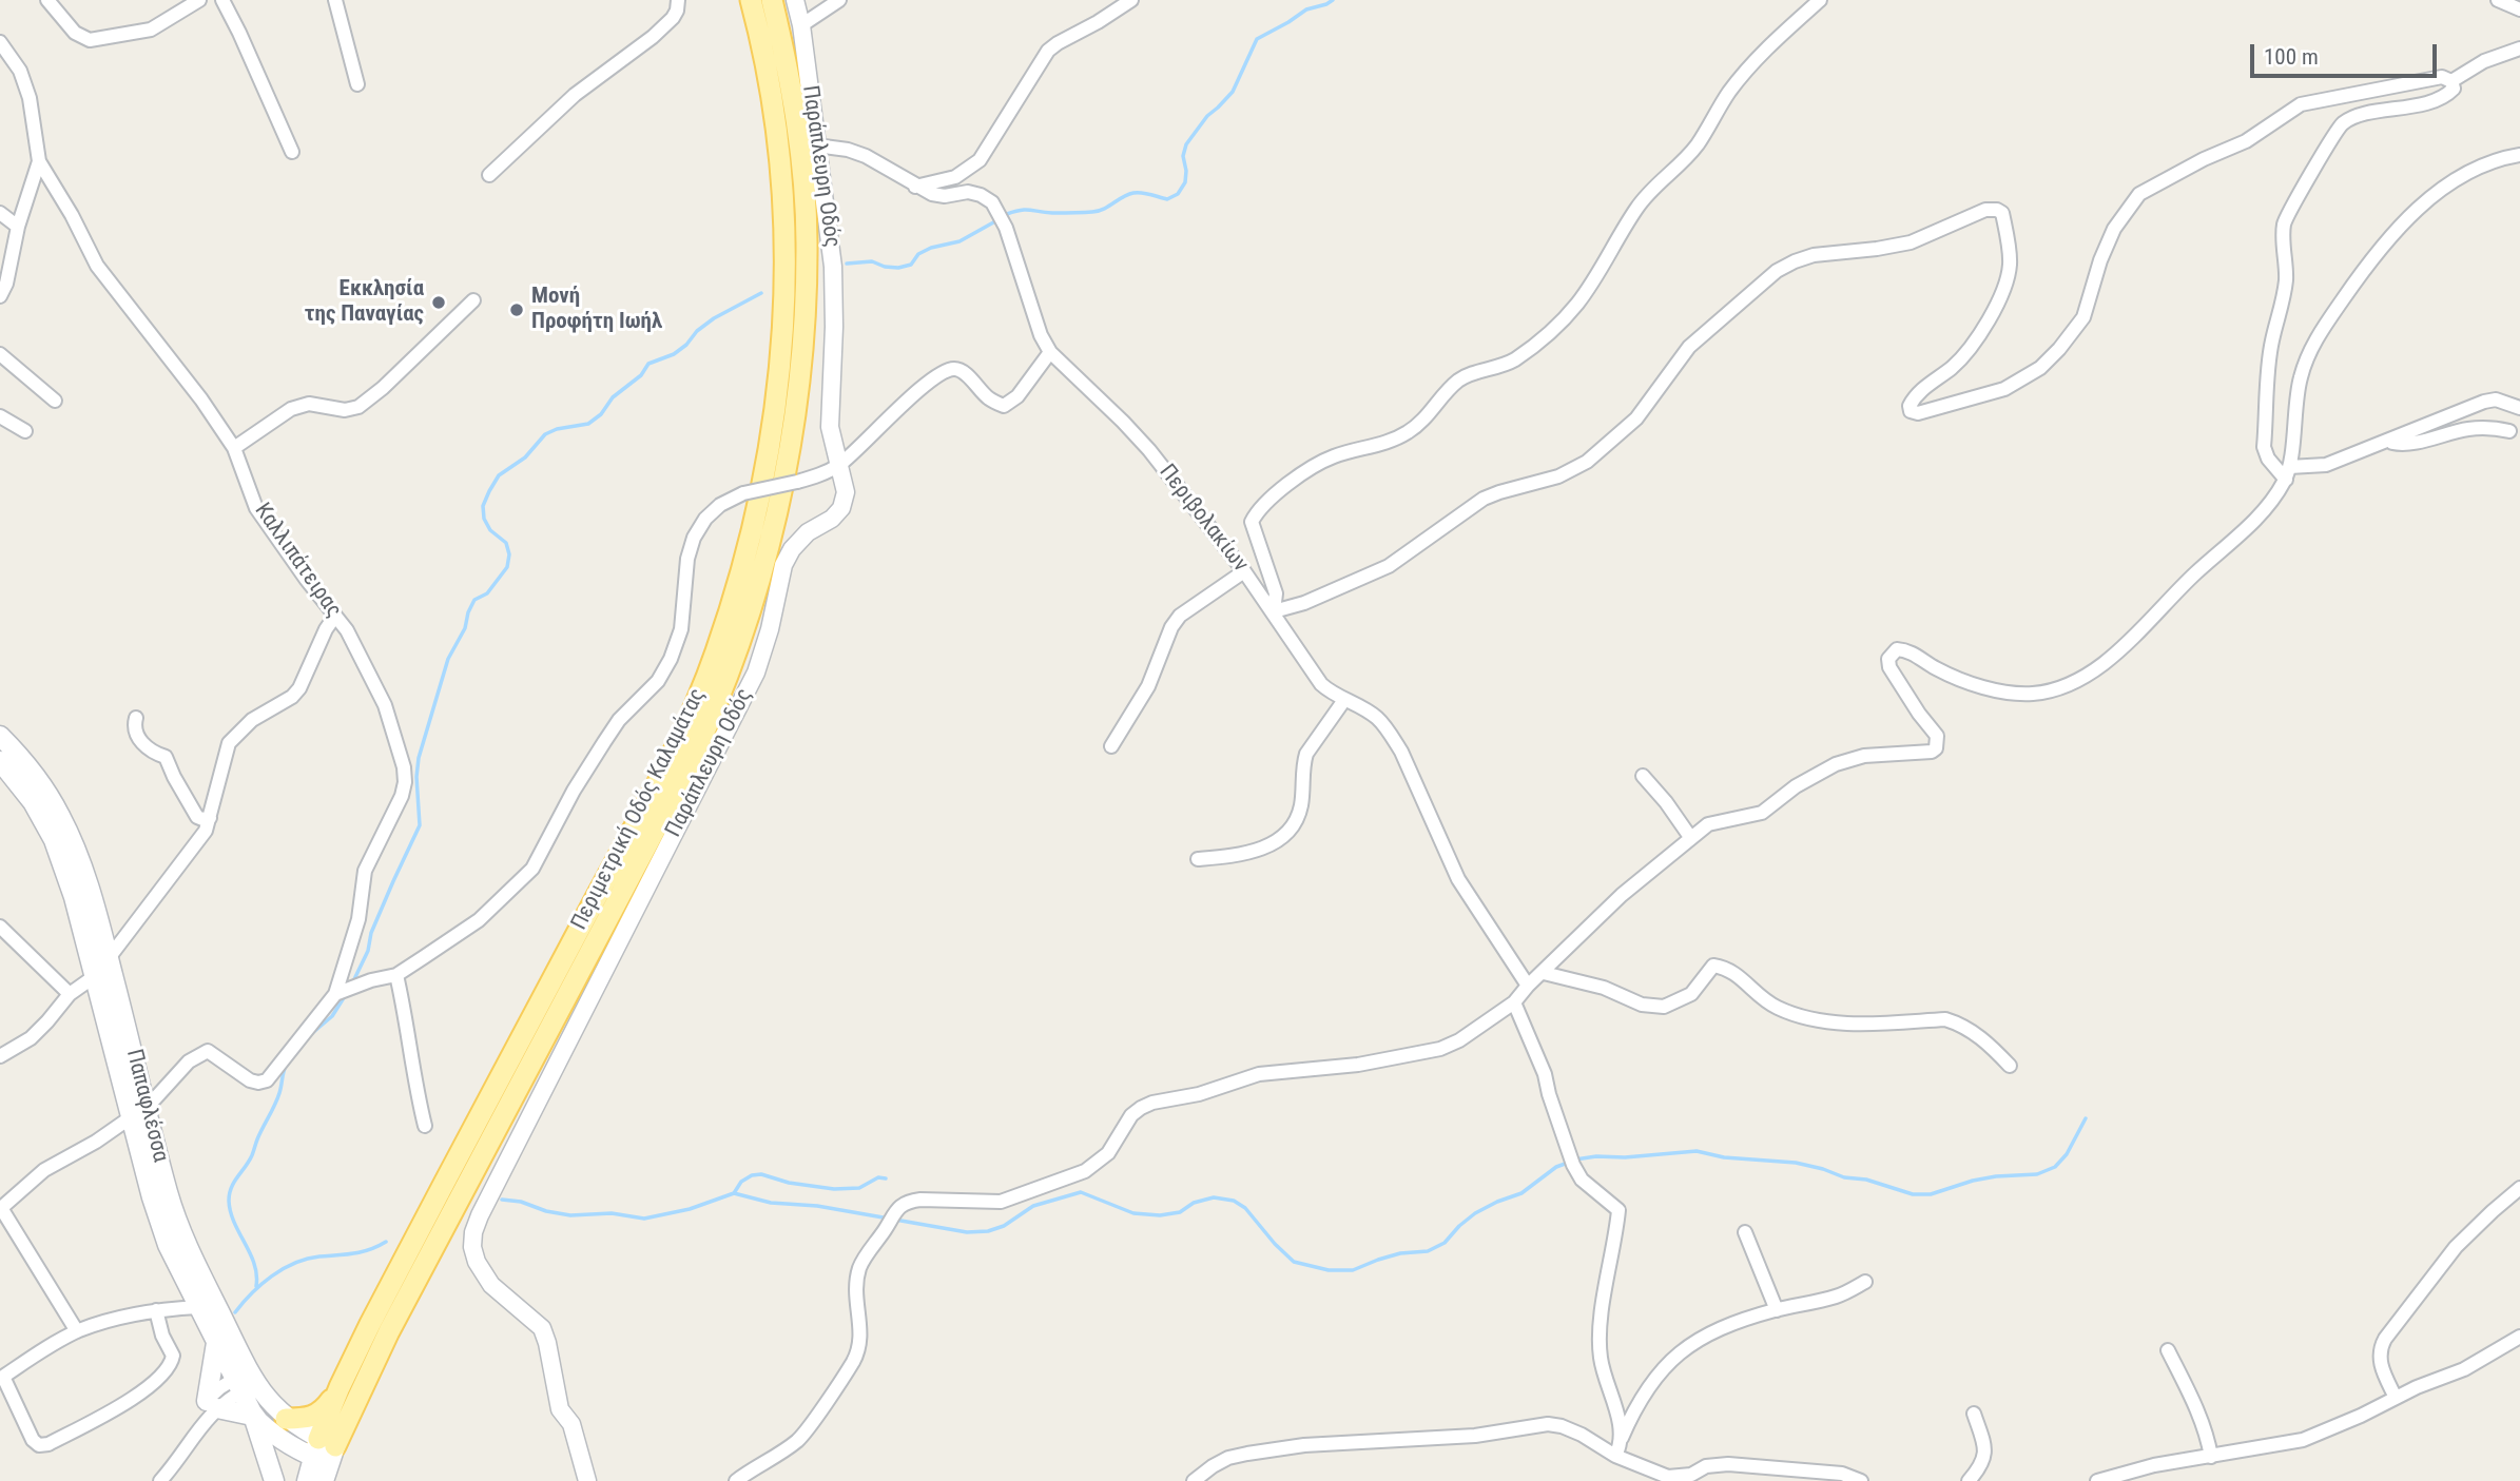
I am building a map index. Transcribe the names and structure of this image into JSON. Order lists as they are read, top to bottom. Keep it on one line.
{"streets":{"main road":["Περιμετρική Οδός Καλαμάτας","Παπαφλέσσα"],"street":["Παράπλευρη Οδός","Περιβολακίων","Καλλιπάτειρας"]},"crossings":[["Παράπλευρη Οδός","Περιβολακίων"],["Περιμετρική Οδός Καλαμάτας","Παπαφλέσσα"]],"places":["Εκκλησία της Παναγίας","Μονή Προφήτη Ιωήλ"],"scale_bar":"100 m"}
